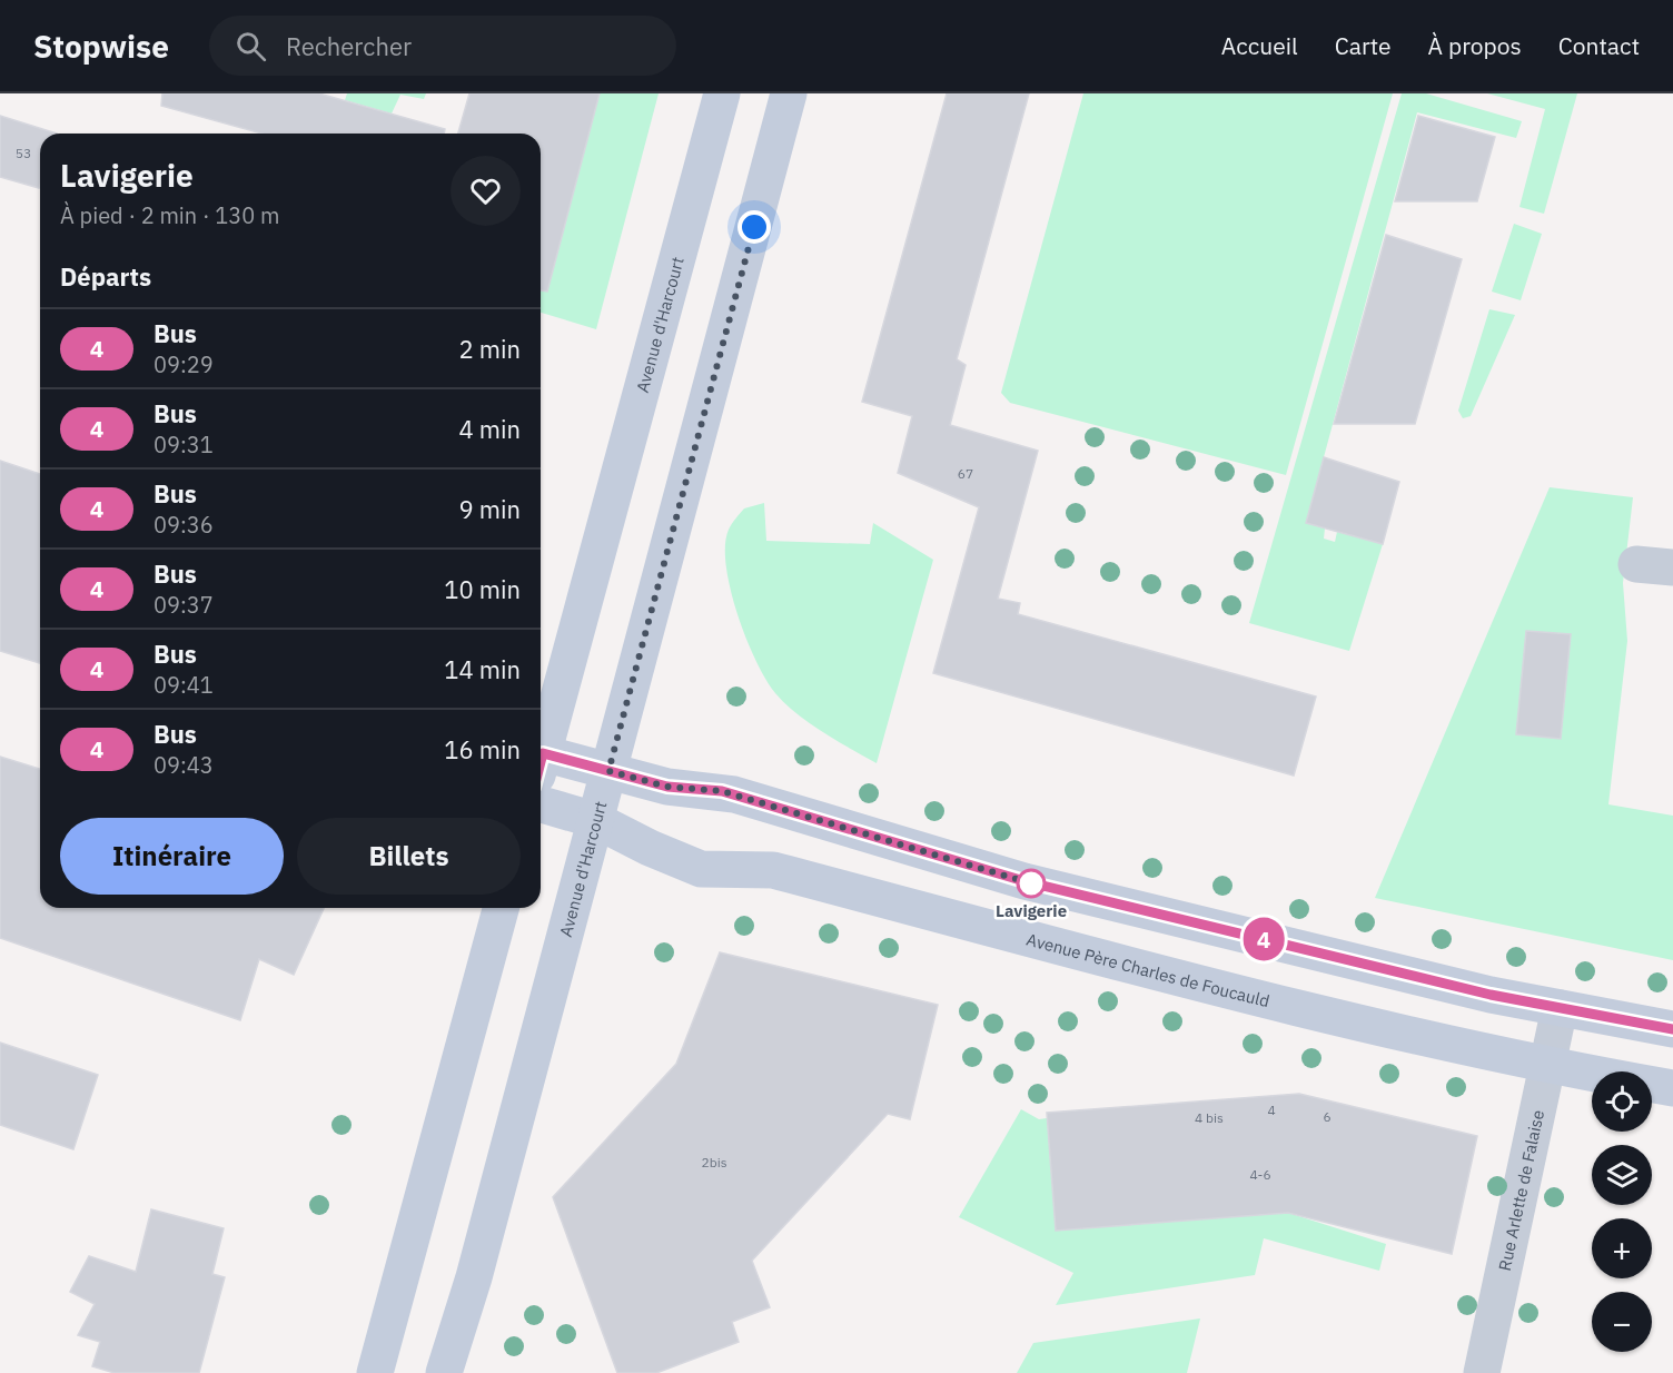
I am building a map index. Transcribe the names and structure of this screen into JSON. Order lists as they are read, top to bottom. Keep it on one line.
{"streets":{"main road":["Avenue d'Harcourt","Avenue Père Charles de Foucauld"],"street":["Rue Arlette de Falaise"]},"crossings":[["Avenue d'Harcourt","Avenue Père Charles de Foucauld"],["Avenue Père Charles de Foucauld","Rue Arlette de Falaise"]],"places":["Lavigerie"],"lines":["bus line 4"],"house_numbers":["53","67","4","6","4 bis","2bis","4-6"],"page":{"header":"Stopwise","search":"Rechercher","nav":["Accueil","Carte","À propos","Contact"],"on_map":"4","heading":[["Lavigerie","À pied · 2 min · 130 m"],"Départs"],"list":[{"mark":"4","name":"Bus","note":"09:29","value":"2 min"},{"mark":"4","name":"Bus","note":"09:31","value":"4 min"},{"mark":"4","name":"Bus","note":"09:36","value":"9 min"},{"mark":"4","name":"Bus","note":"09:37","value":"10 min"},{"mark":"4","name":"Bus","note":"09:41","value":"14 min"},{"mark":"4","name":"Bus","note":"09:43","value":"16 min"}],"buttons":["Itinéraire","Billets"],"map_buttons":["+","−"]}}
